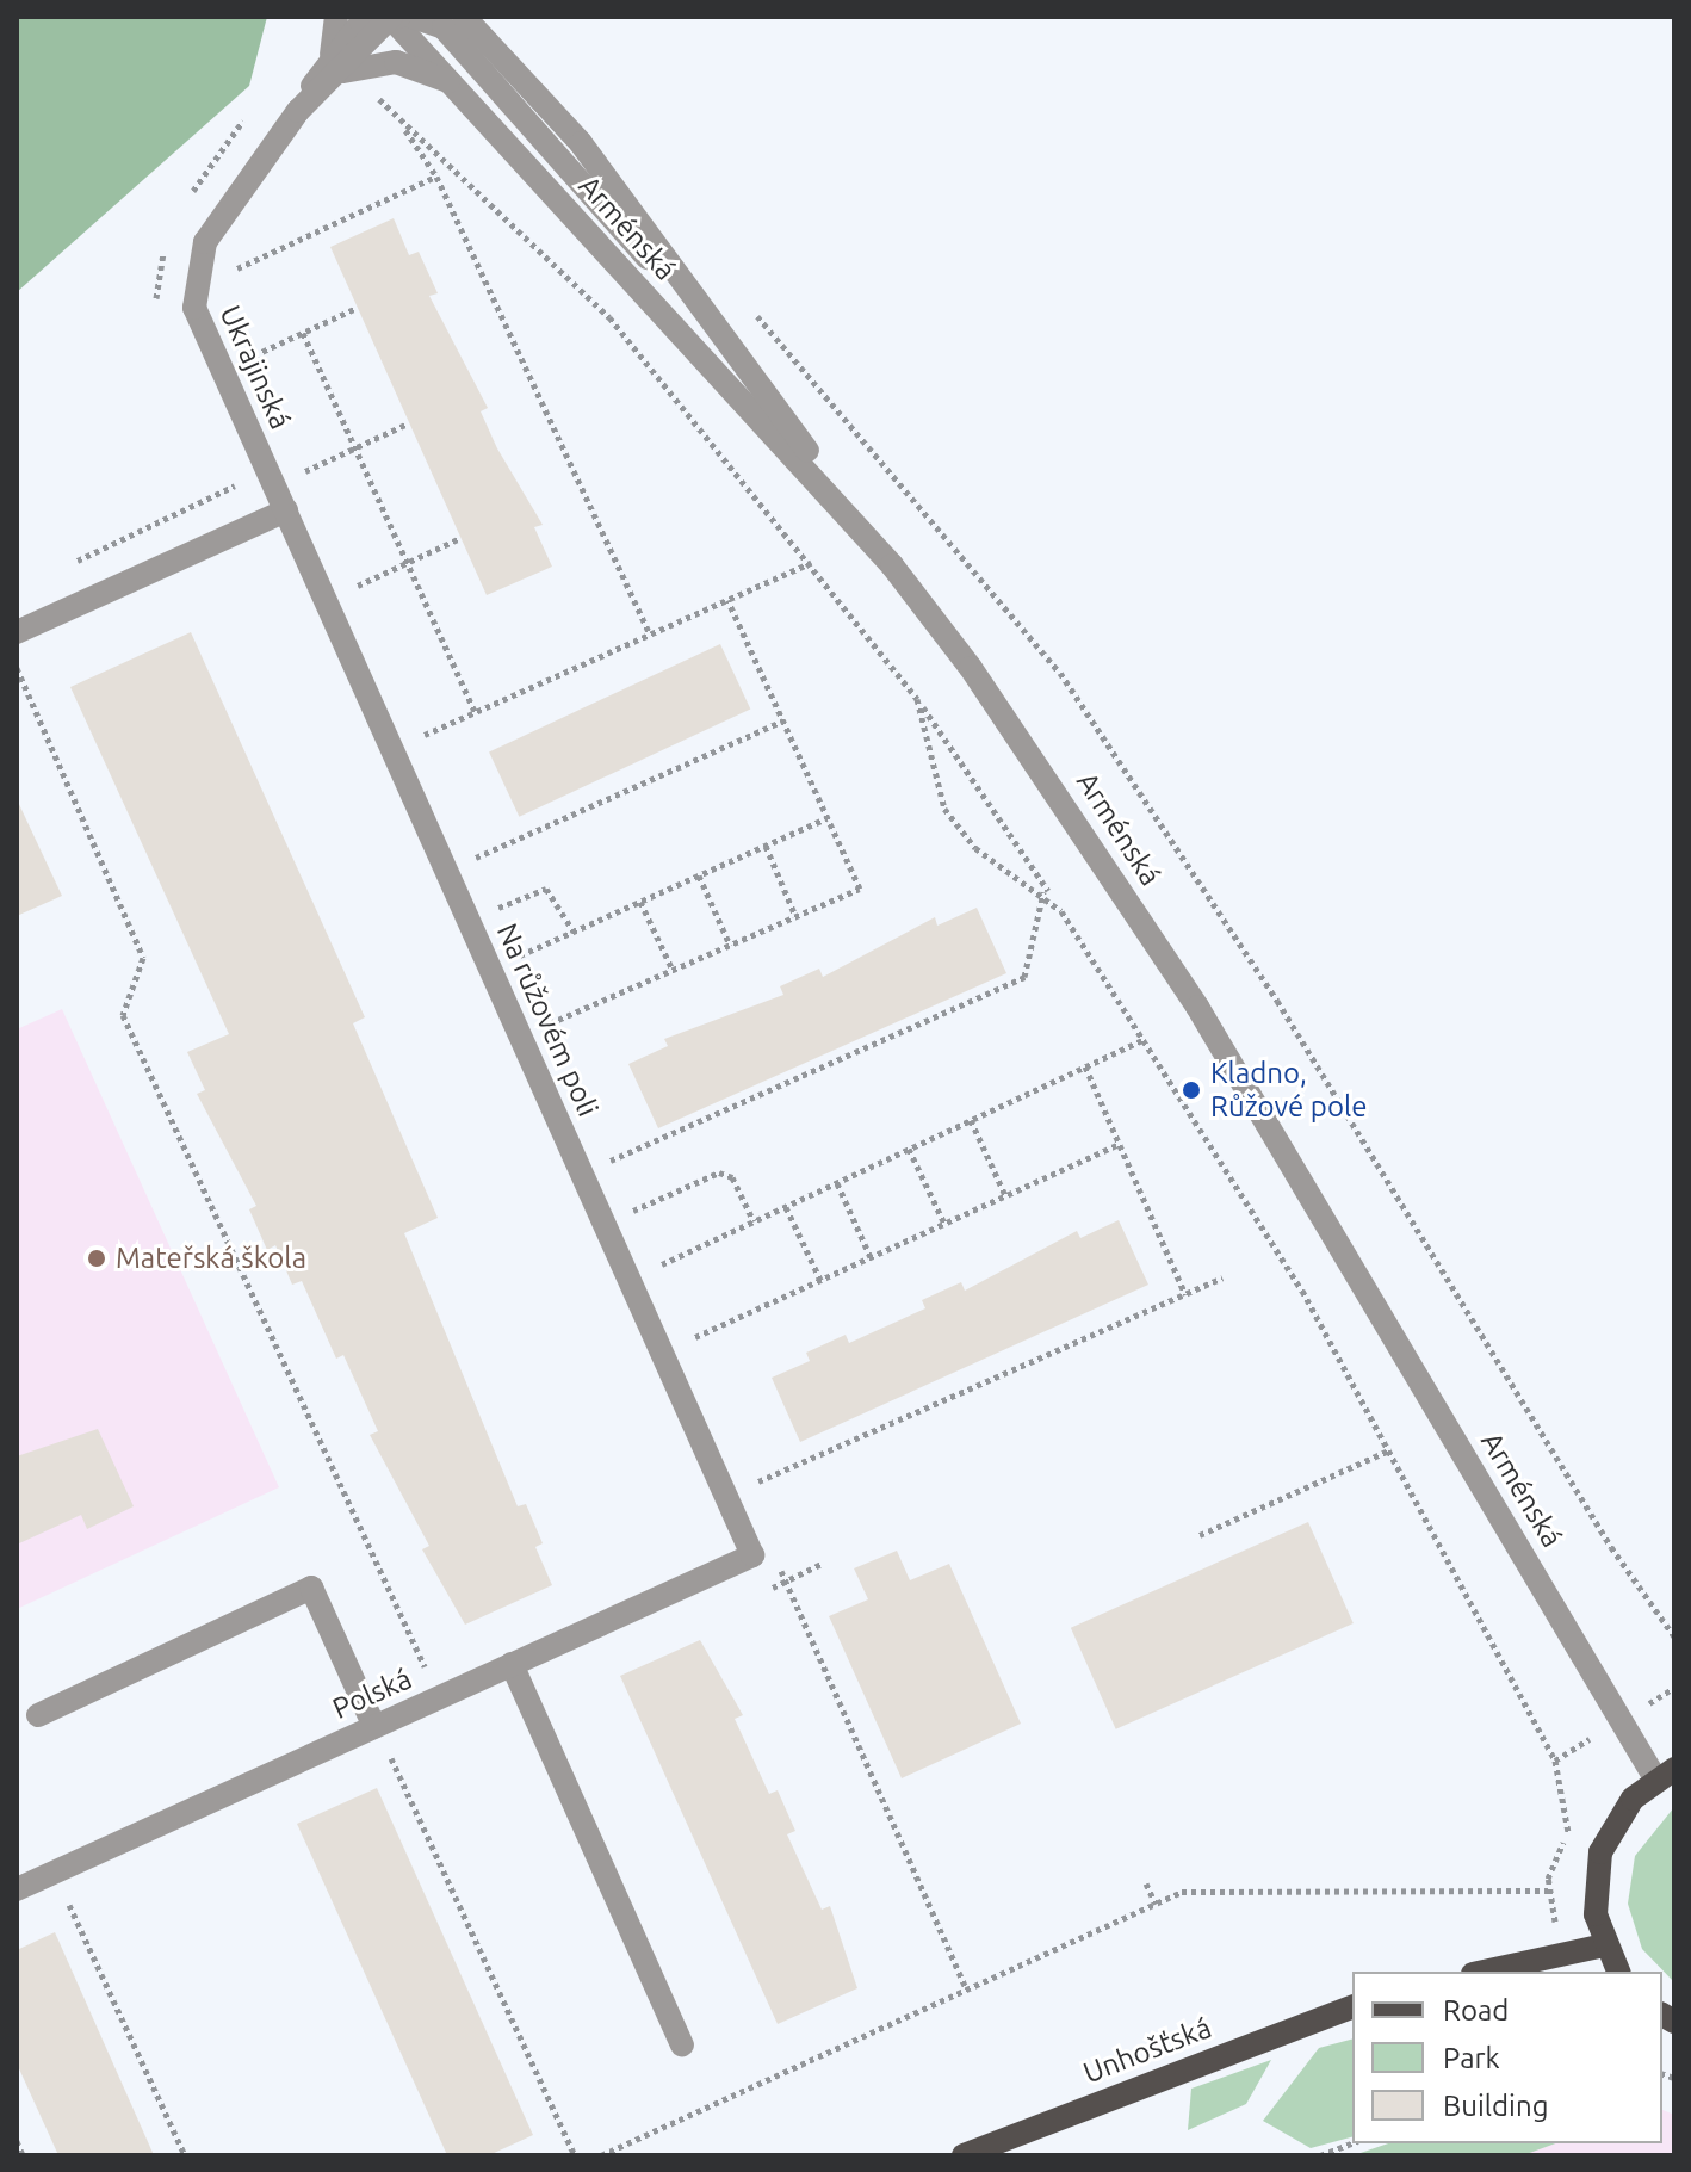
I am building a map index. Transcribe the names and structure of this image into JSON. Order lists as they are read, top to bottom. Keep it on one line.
{"streets":{"main road":["Unhošťská"],"street":["Arménská","Ukrajinská","Na růžovém poli","Polská"]},"crossings":[["Ukrajinská","Na růžovém poli"],["Na růžovém poli","Polská"]],"places":["Kladno, Růžové pole","Mateřská škola"],"legend":["Road","Park","Building"]}
